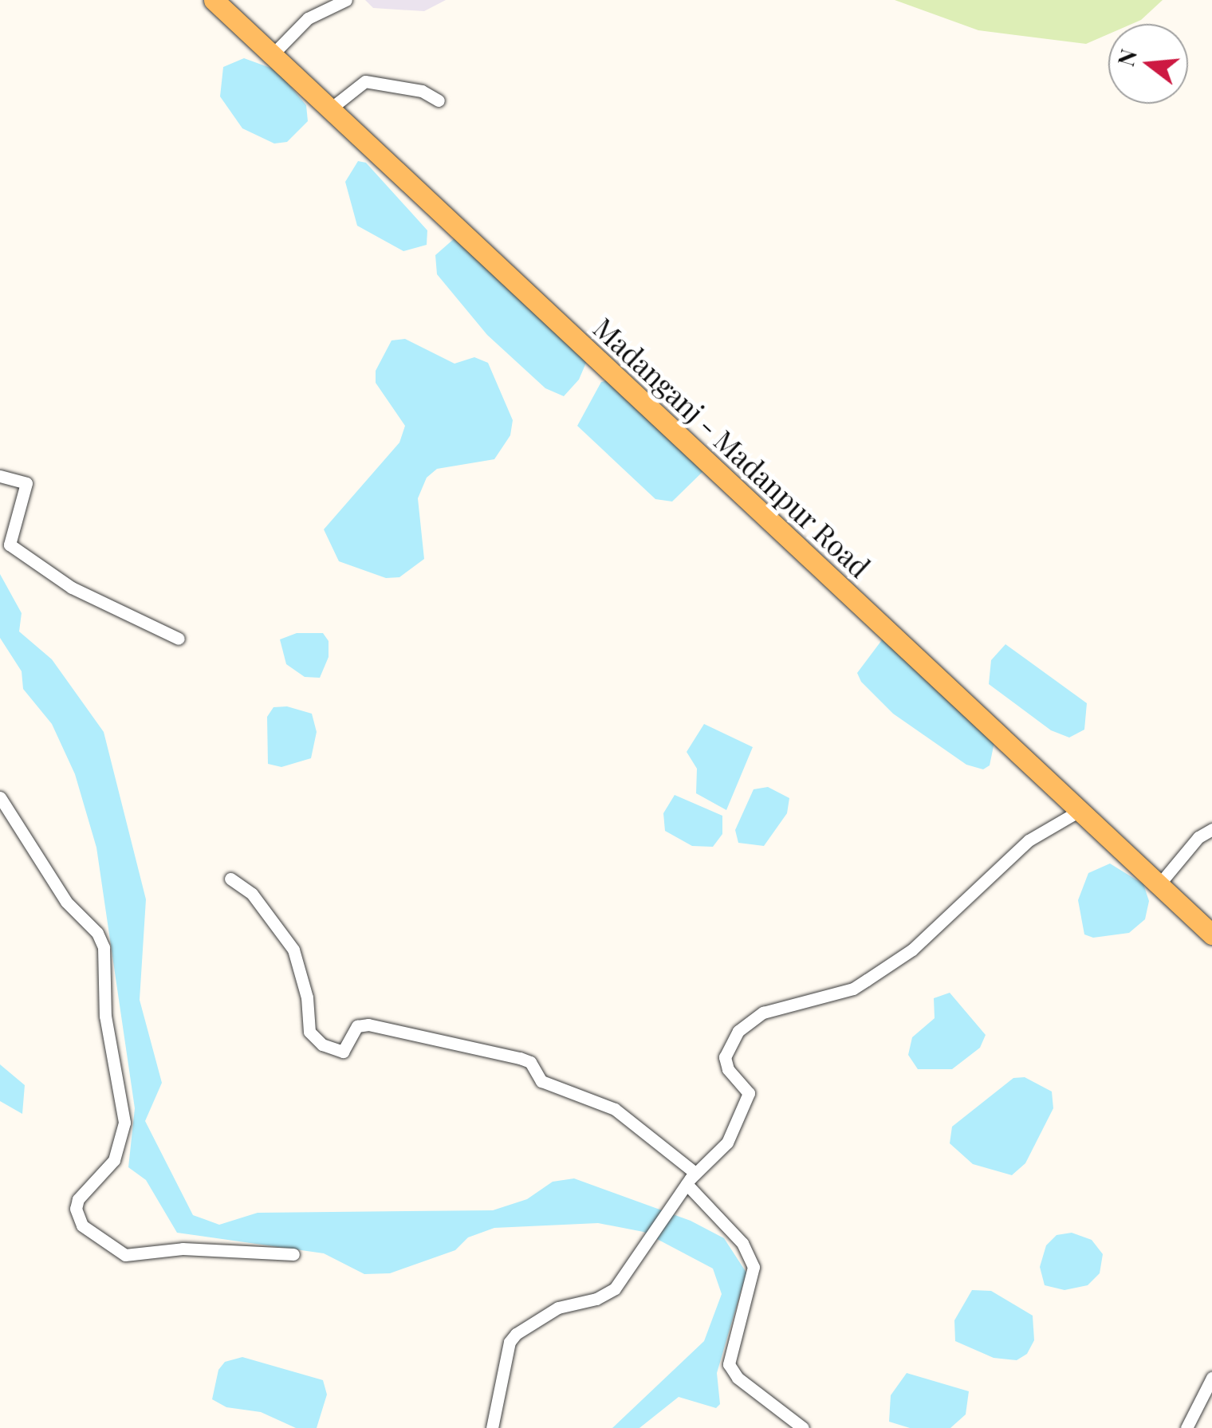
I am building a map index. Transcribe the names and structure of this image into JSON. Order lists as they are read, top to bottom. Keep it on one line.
{"streets":{"main road":["Madanganj - Madanpur Road"]},"north":"left"}
